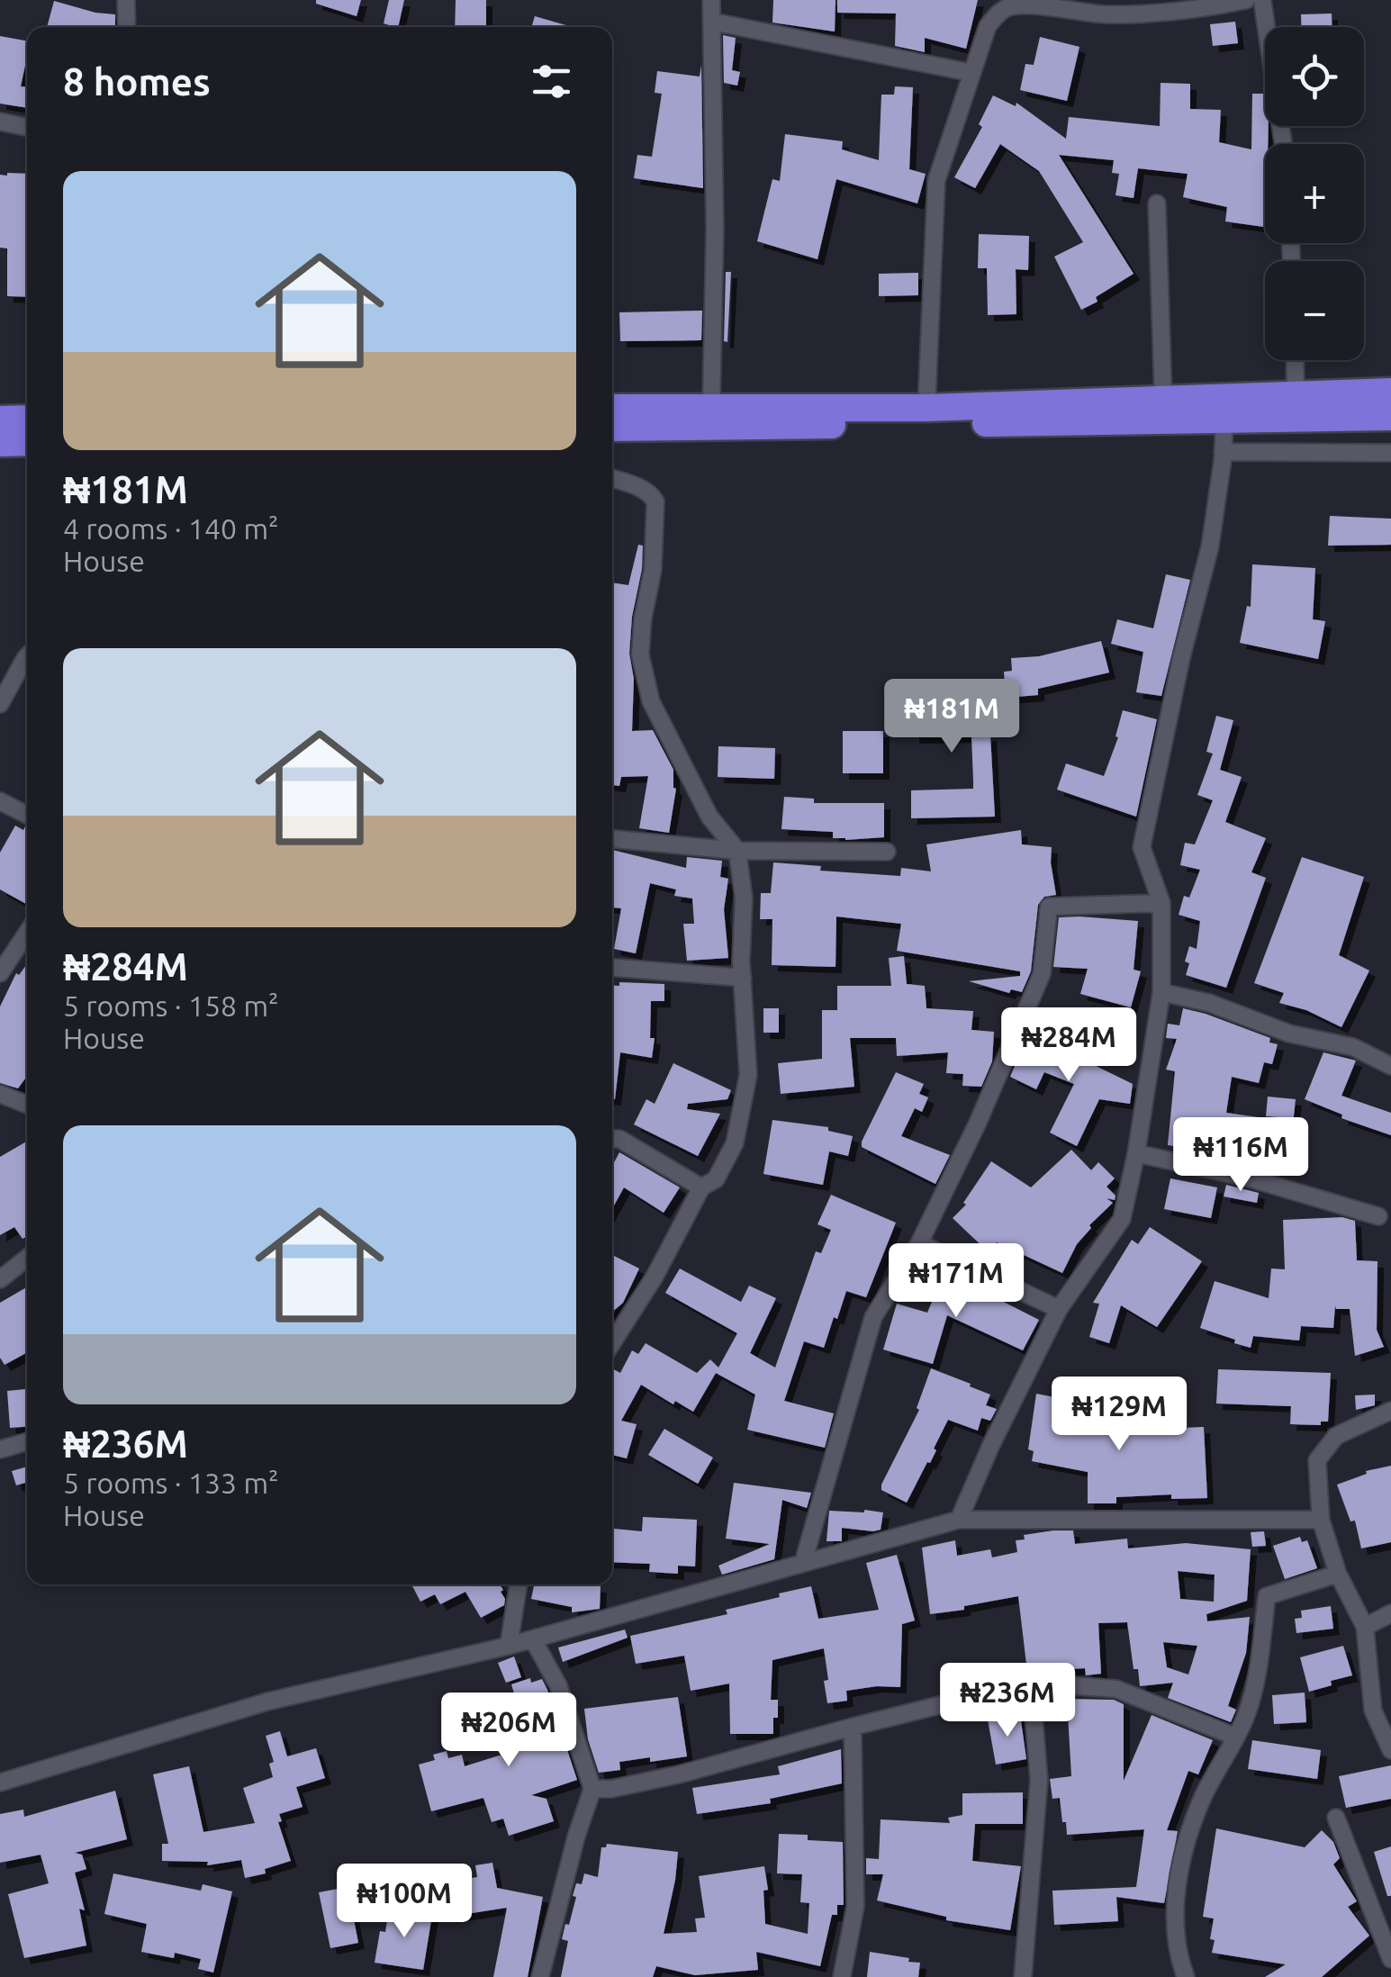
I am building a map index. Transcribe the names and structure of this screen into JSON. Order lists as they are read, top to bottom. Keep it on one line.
{"page":{"map_buttons":["+","−"],"heading":"8 homes","list":[{"name":"₦181M","note":"4 rooms · 140 m² · House"},{"name":"₦284M","note":"5 rooms · 158 m² · House"},{"name":"₦236M","note":"5 rooms · 133 m² · House"}],"price":["₦181M","₦284M","₦116M","₦171M","₦129M","₦236M","₦206M","₦100M"]}}
